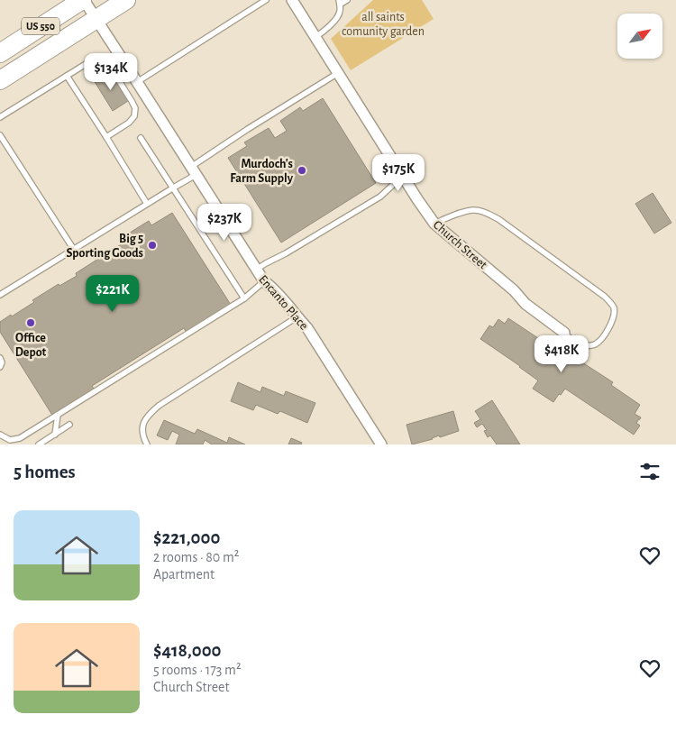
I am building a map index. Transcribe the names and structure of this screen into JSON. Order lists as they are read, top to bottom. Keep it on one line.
{"streets":{"highway":["US 550"],"street":["Church Street","Encanto Place"]},"crossings":[["US 550","Encanto Place"]],"parks":["all saints comunity garden"],"places":["Murdoch's Farm Supply","Big 5 Sporting Goods","Office Depot"],"north":"top right","page":{"price":["$134K","$175K","$237K","$221K","$418K"],"heading":"5 homes","list":[{"name":"$221,000","note":"2 rooms · 80 m² · Apartment"},{"name":"$418,000","note":"5 rooms · 173 m² · Church Street"}]}}
